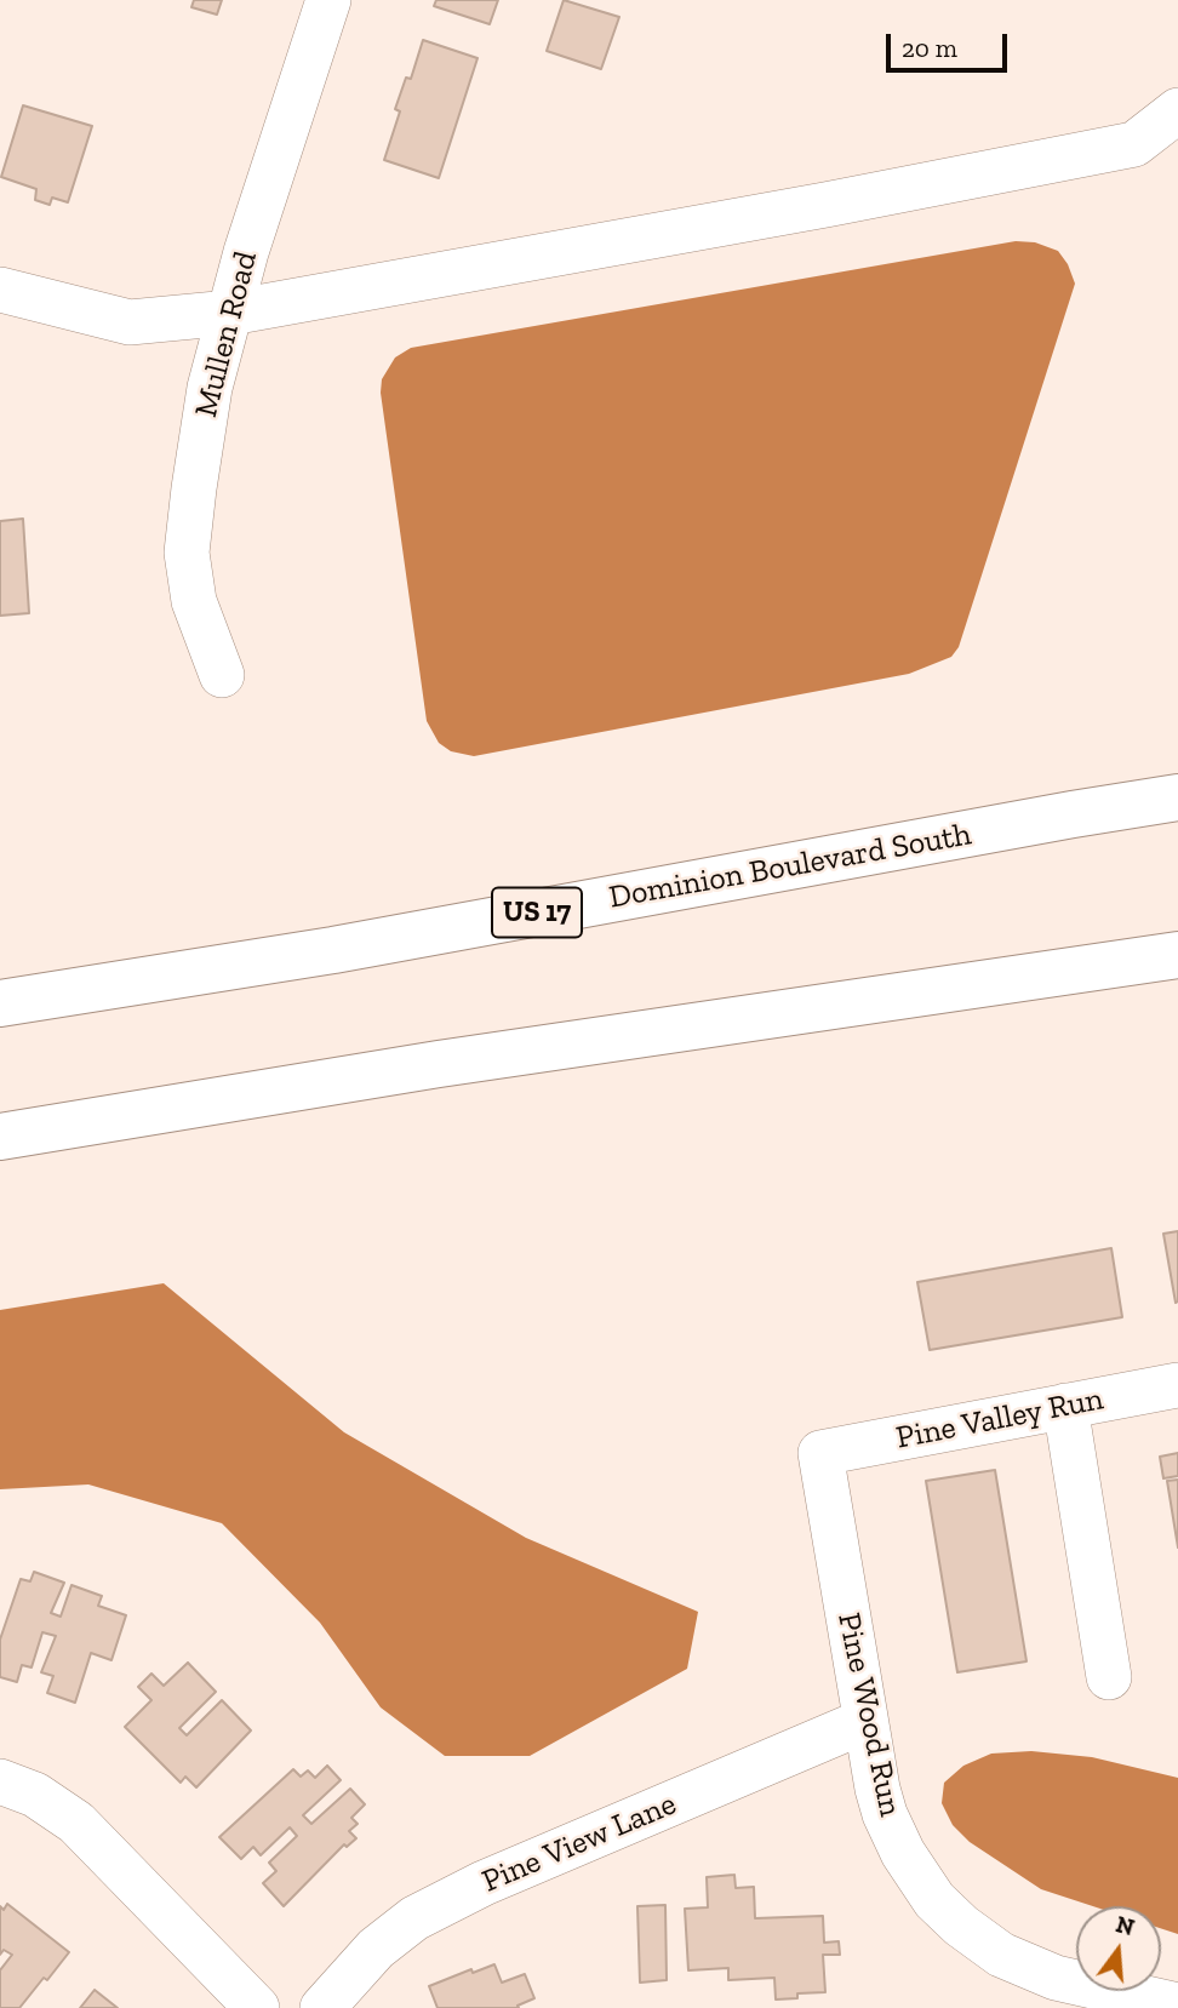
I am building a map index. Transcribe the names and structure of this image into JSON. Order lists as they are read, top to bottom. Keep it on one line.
{"streets":{"highway":["Dominion Boulevard South","US 17"],"street":["Mullen Road","Pine Valley Run","Pine Wood Run","Pine View Lane"]},"crossings":[["Pine Valley Run","Pine Wood Run"],["Pine Wood Run","Pine View Lane"]],"scale_bar":"20 m","north":"top"}
